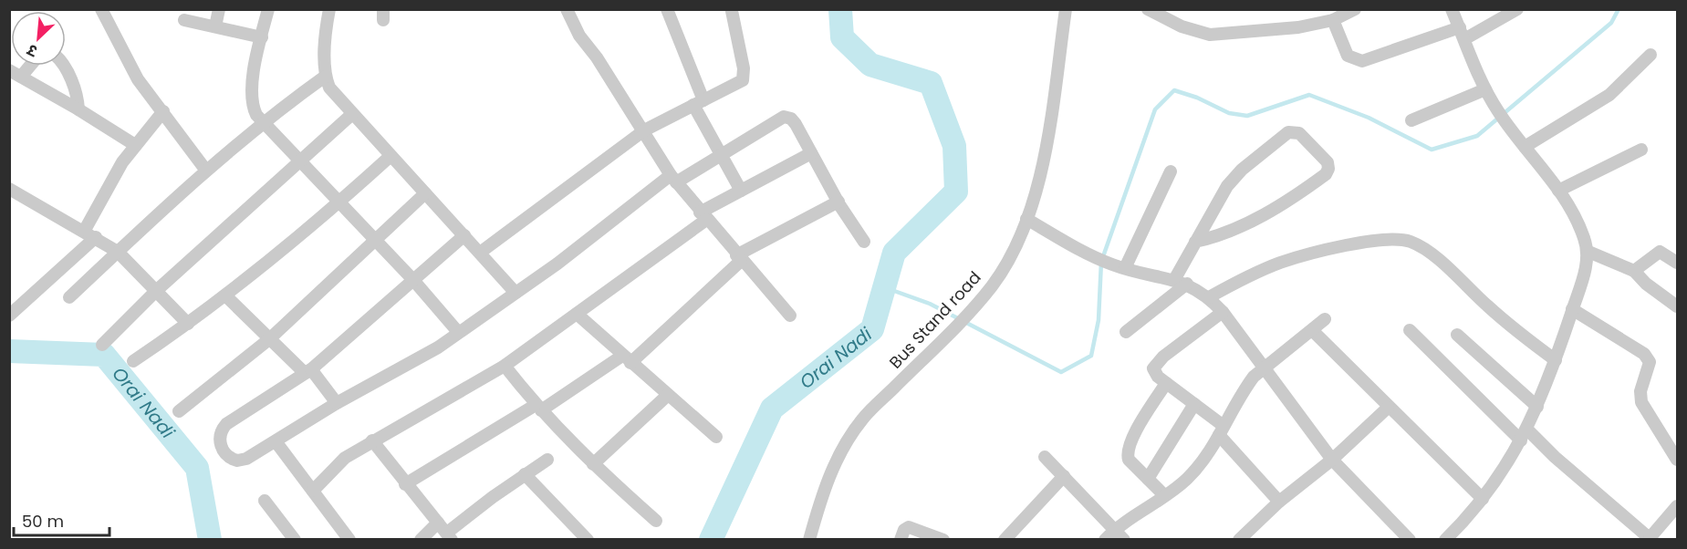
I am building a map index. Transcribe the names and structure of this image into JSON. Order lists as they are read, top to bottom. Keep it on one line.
{"streets":{"street":["Bus Stand road"]},"water":["Orai Nadi"],"scale_bar":"50 m","north":"bottom left"}
